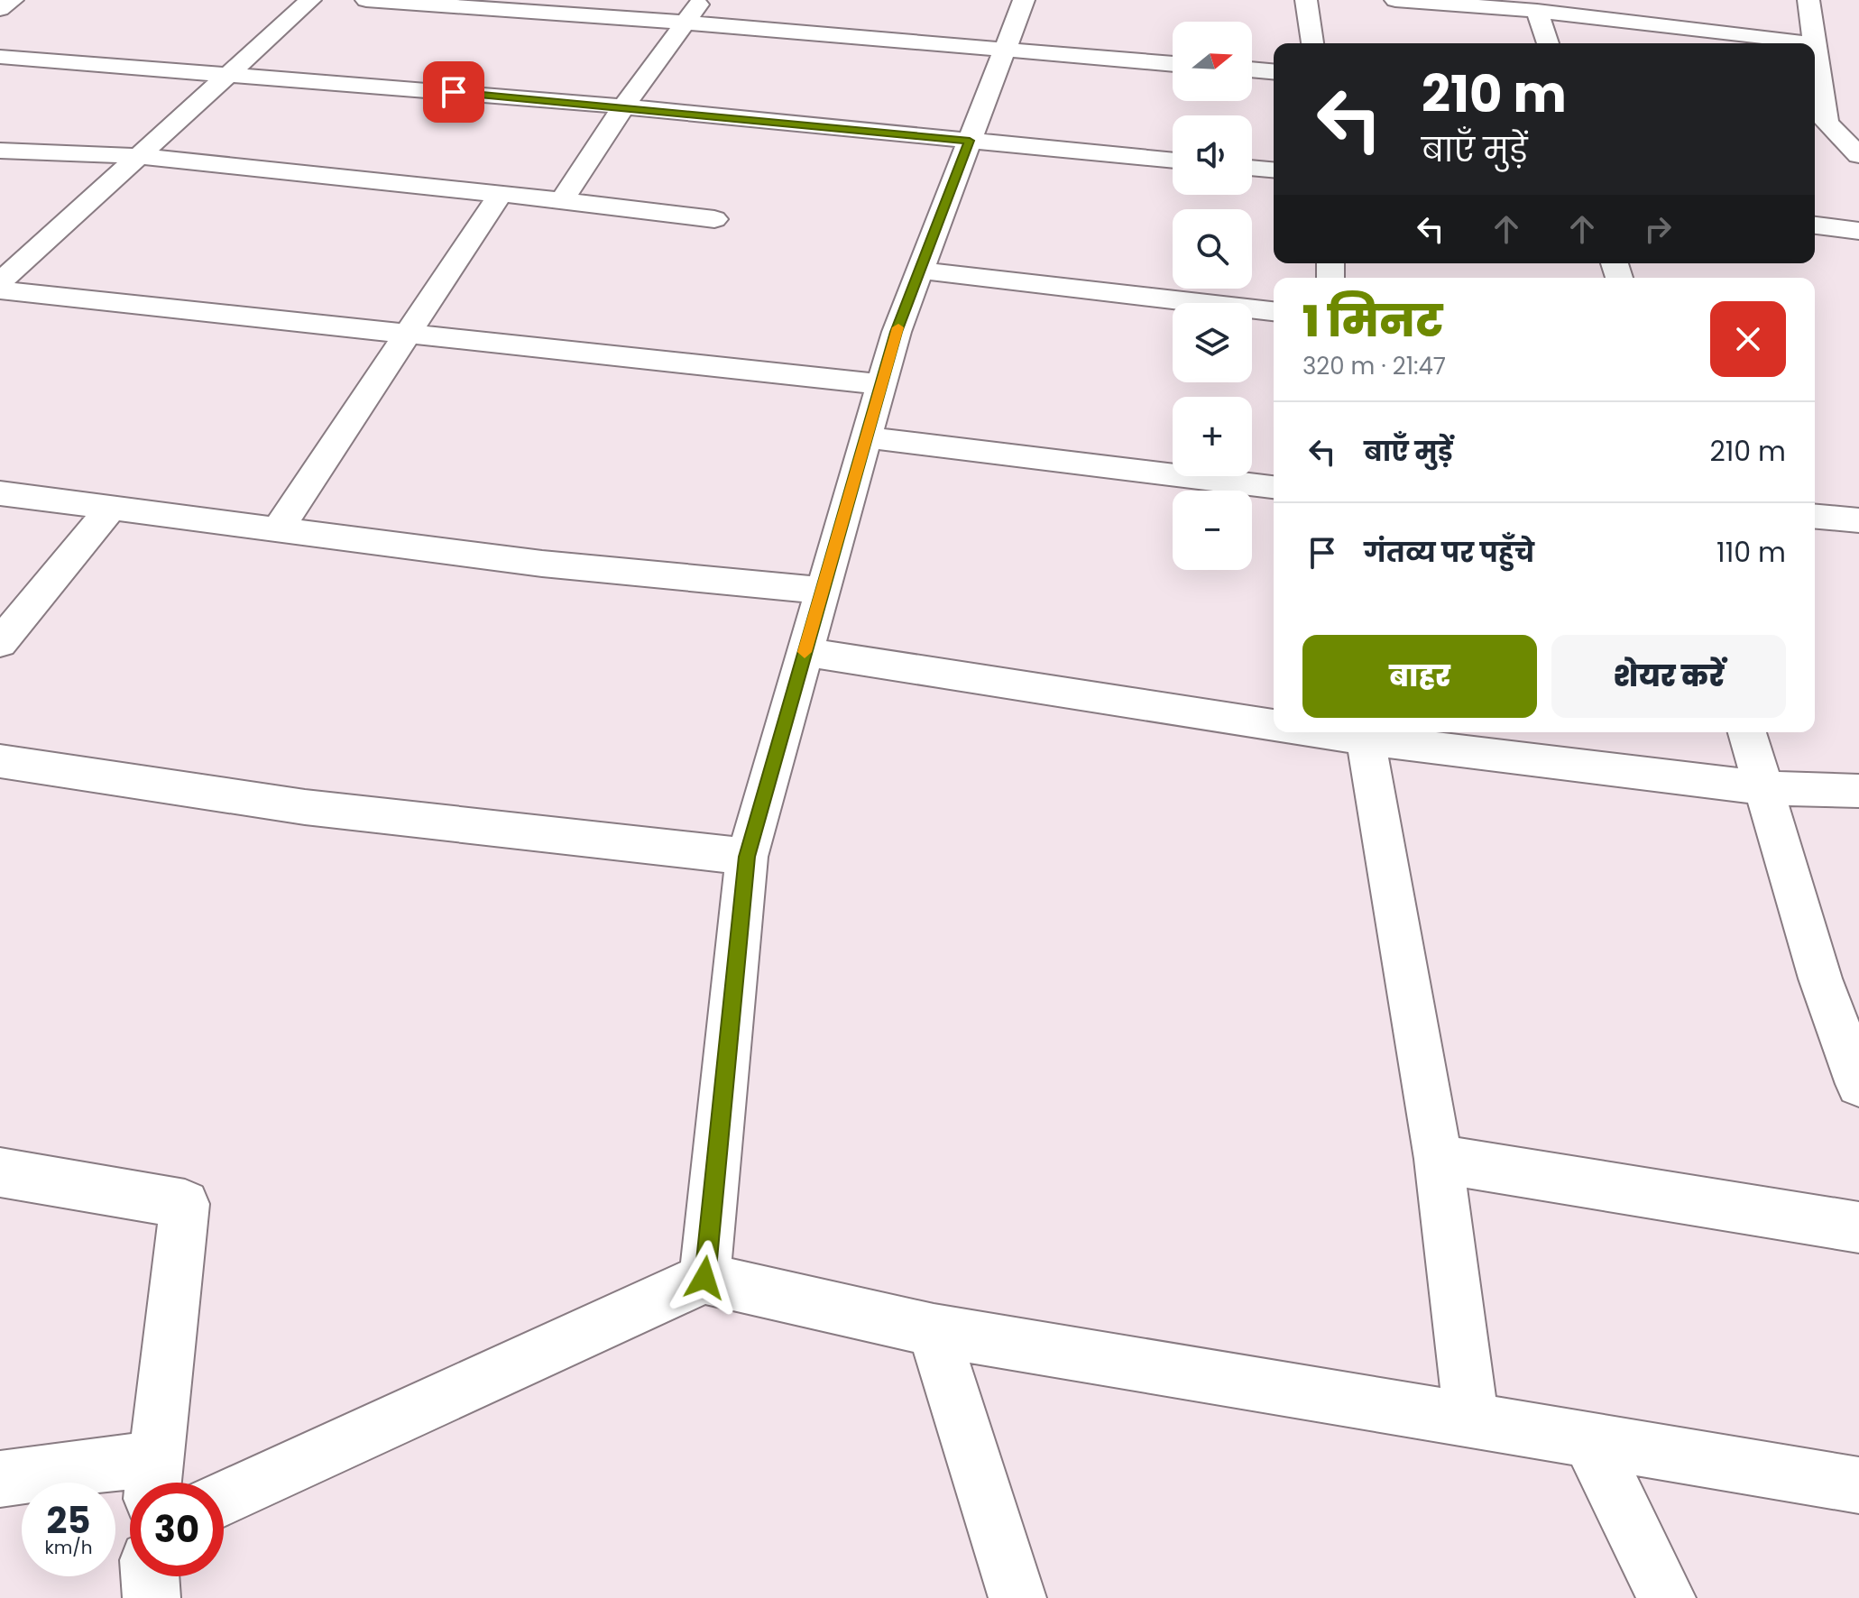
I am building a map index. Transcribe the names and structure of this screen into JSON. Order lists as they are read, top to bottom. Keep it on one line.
{"north":"right","page":{"map_buttons":["+","−"],"turn":["210 m","बाएँ मुड़ें"],"heading":["1 मिनट","320 m · 21:47"],"list":[{"name":"बाएँ मुड़ें","value":"210 m"},{"name":"गंतव्य पर पहुँचे","value":"110 m"}],"buttons":["बाहर","शेयर करें"],"speed":"25 km/h","limit":"30"}}
